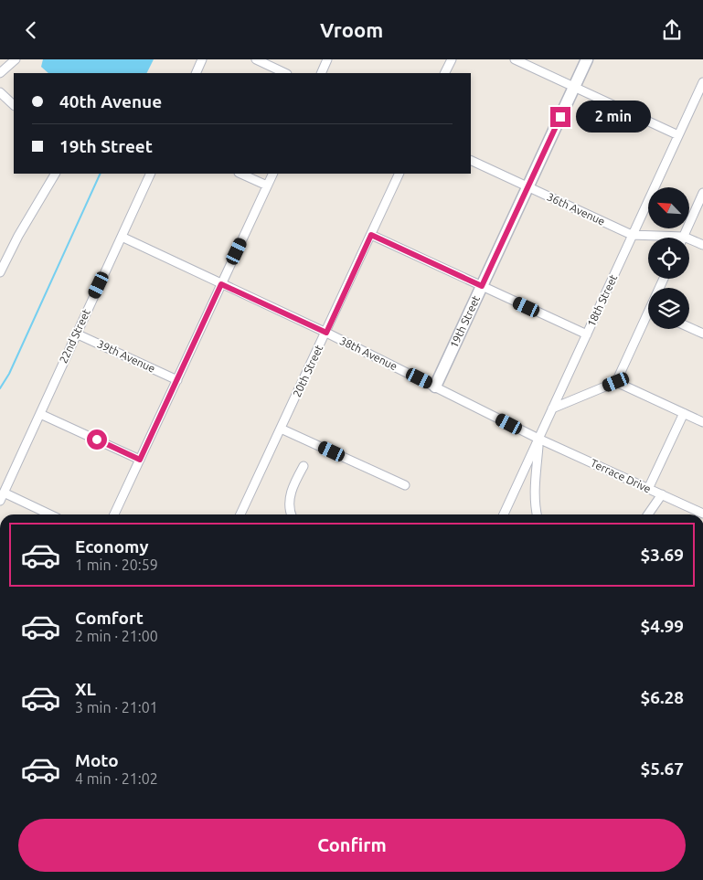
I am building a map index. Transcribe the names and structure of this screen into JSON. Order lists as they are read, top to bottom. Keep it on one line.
{"streets":{"street":["36th Avenue","18th Street","19th Street","22nd Street","38th Avenue","39th Avenue","20th Street","Terrace Drive"]},"crossings":[["36th Avenue","18th Street"],["36th Avenue","19th Street"],["18th Street","38th Avenue"],["18th Street","Terrace Drive"],["19th Street","38th Avenue"],["22nd Street","38th Avenue"],["22nd Street","39th Avenue"],["38th Avenue","20th Street"],["38th Avenue","Terrace Drive"]],"north":"top left","page":{"header":"Vroom","banner":["40th Avenue","19th Street"],"bubble":"2 min","list":[{"name":"Economy","note":"1 min · 20:59","value":"$3.69"},{"name":"Comfort","note":"2 min · 21:00","value":"$4.99"},{"name":"XL","note":"3 min · 21:01","value":"$6.28"},{"name":"Moto","note":"4 min · 21:02","value":"$5.67"}],"buttons":"Confirm"}}
